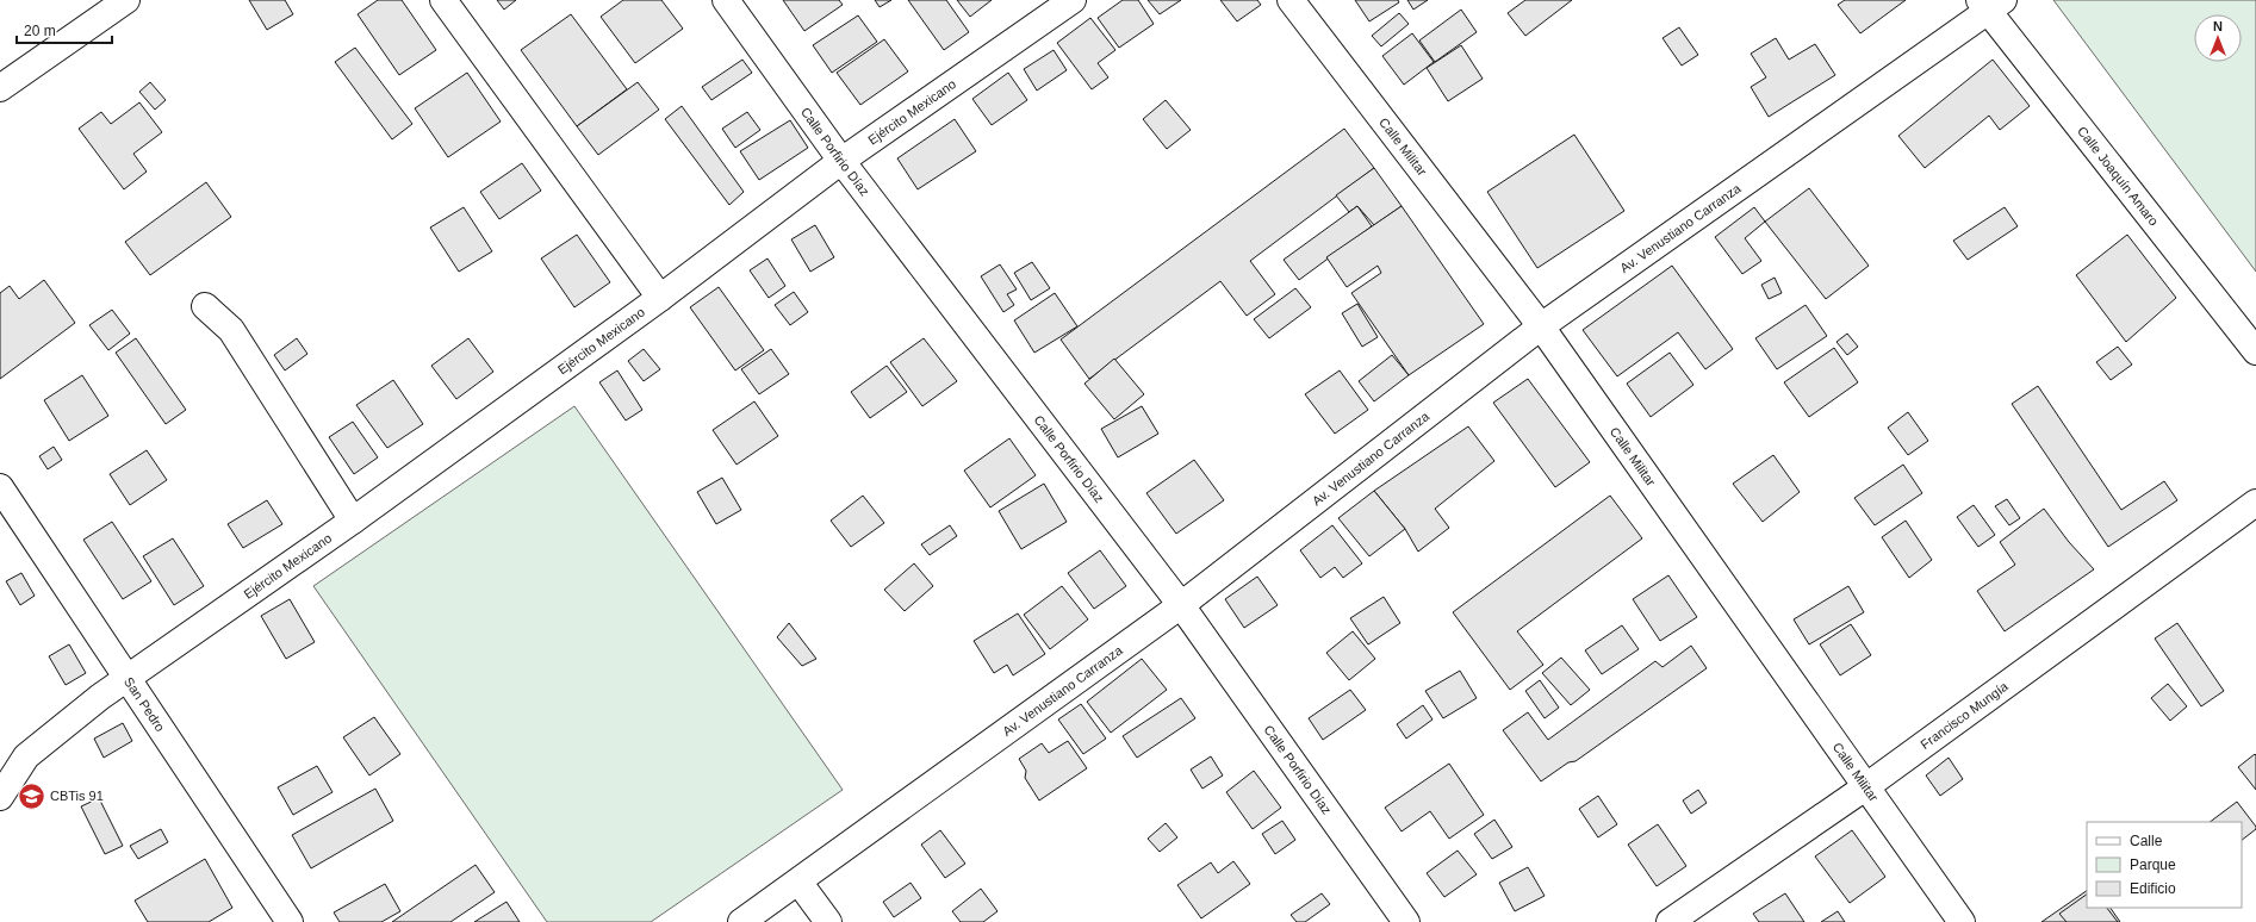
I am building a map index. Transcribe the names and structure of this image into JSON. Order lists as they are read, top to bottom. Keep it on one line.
{"streets":{"street":["Ejército Mexicano","Calle Militar","Calle Porfirio Díaz","Calle Joaquín Amaro","Av. Venustiano Carranza","San Pedro","Francisco Mungía"]},"crossings":[["Ejército Mexicano","Calle Porfirio Díaz"],["Ejército Mexicano","San Pedro"],["Calle Militar","Av. Venustiano Carranza"],["Calle Militar","Francisco Mungía"],["Calle Porfirio Díaz","Av. Venustiano Carranza"],["Calle Joaquín Amaro","Av. Venustiano Carranza"]],"places":{"school or university":["CBTis 91"]},"legend":["Calle","Parque","Edificio"],"scale_bar":"20 m","north":"top"}
